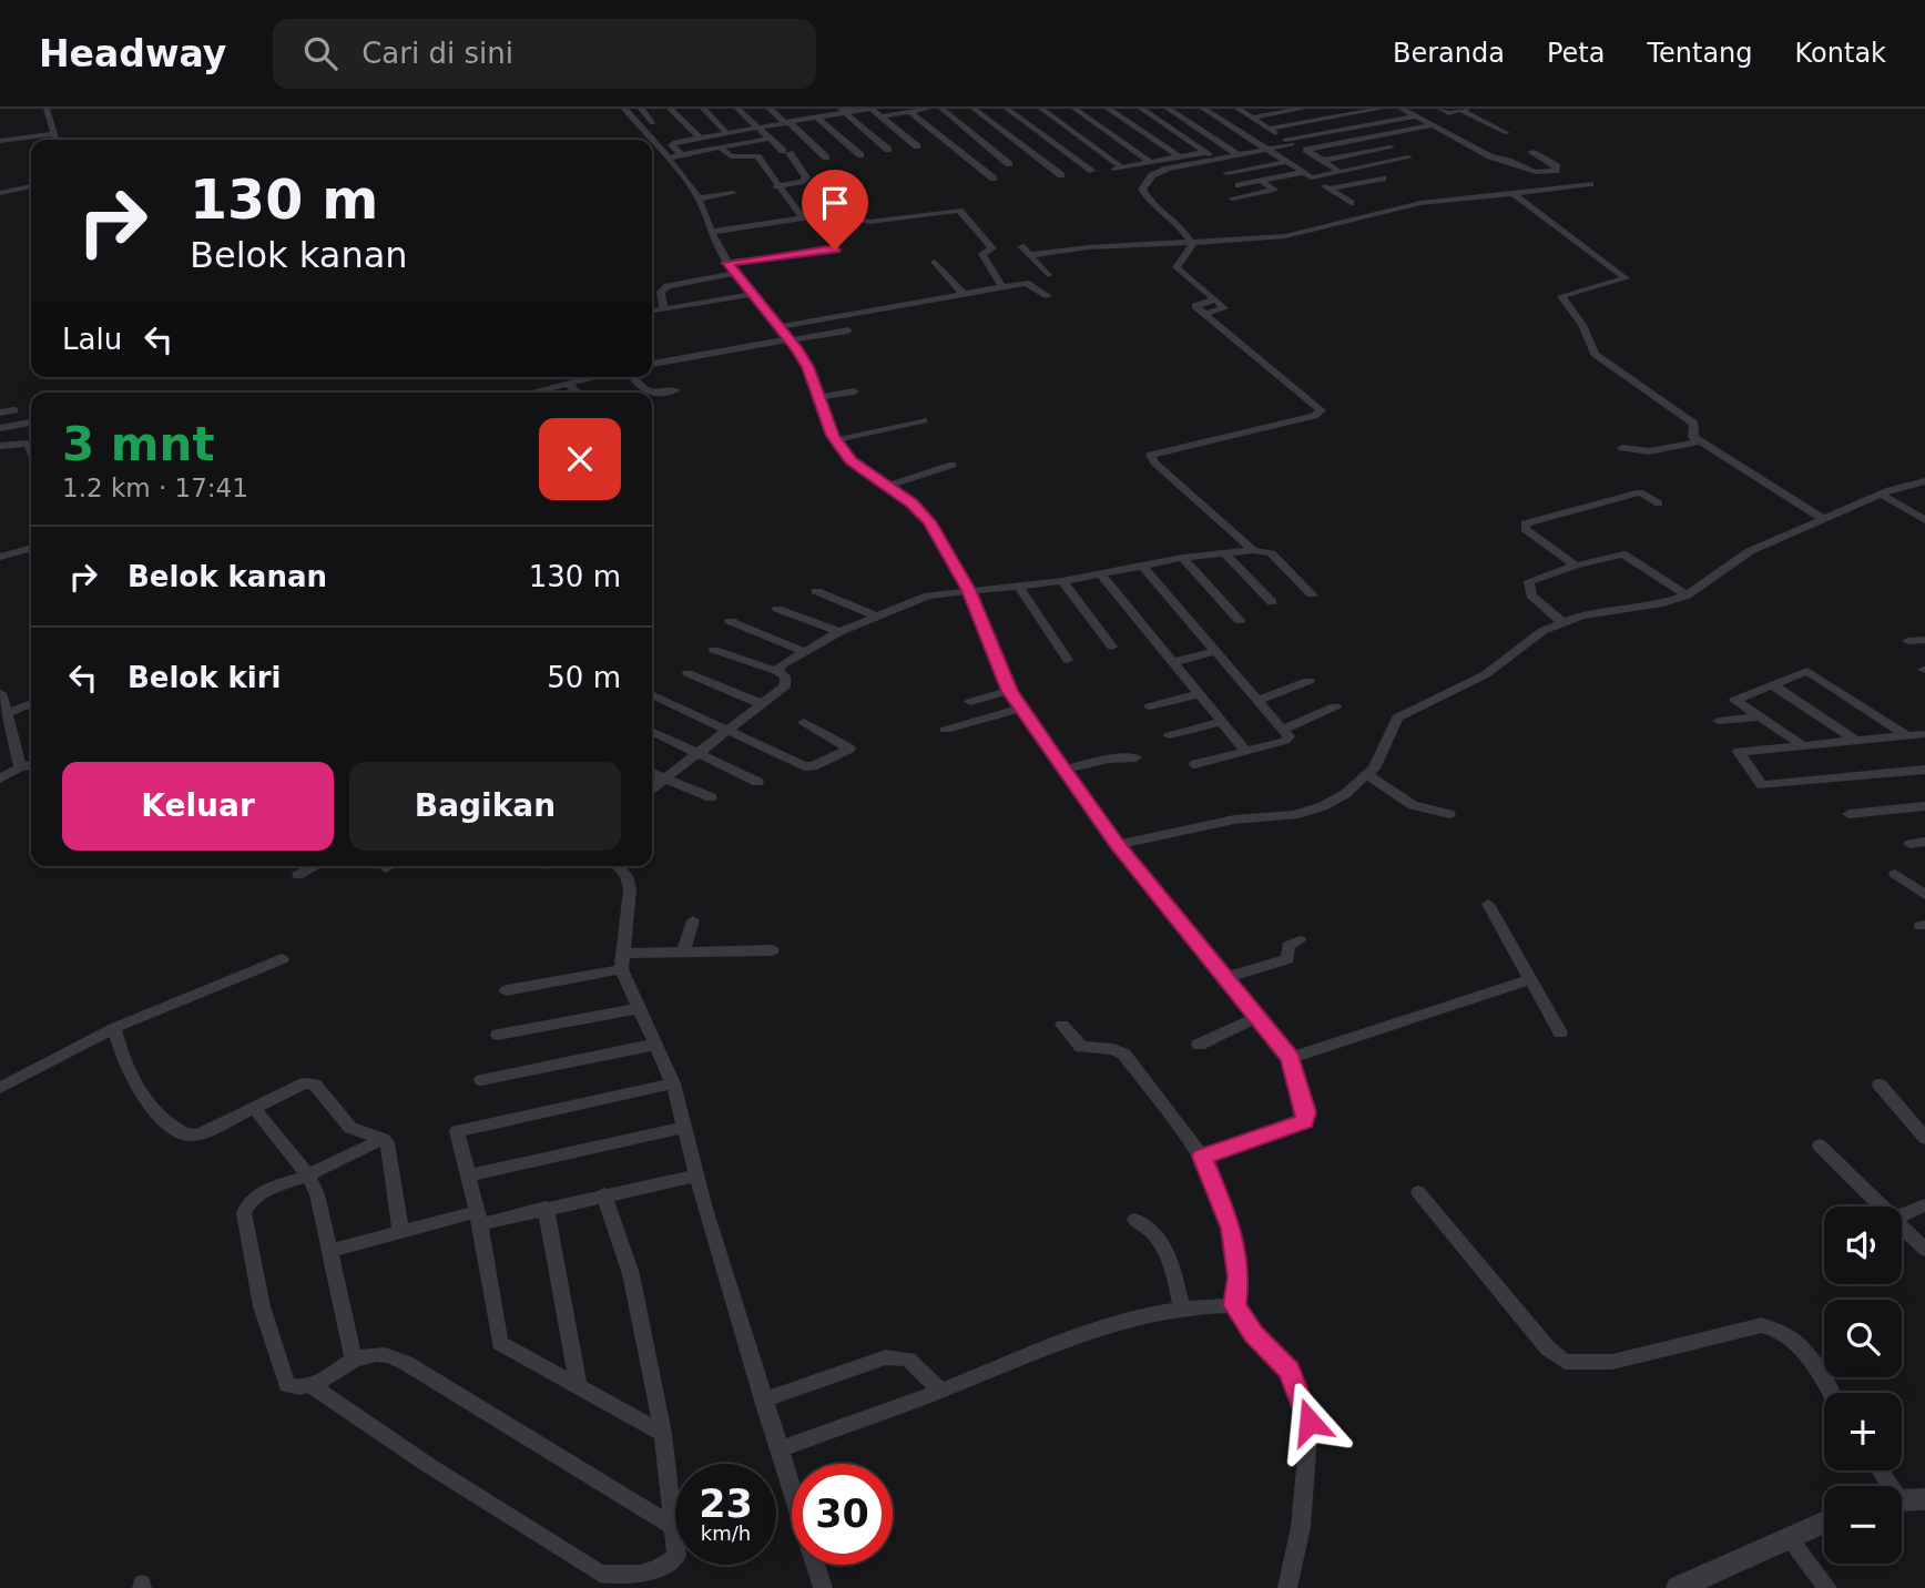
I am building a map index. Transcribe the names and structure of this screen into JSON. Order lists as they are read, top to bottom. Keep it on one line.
{"page":{"header":"Headway","search":"Cari di sini","nav":["Beranda","Peta","Tentang","Kontak"],"turn":["130 m","Belok kanan"],"then":"Lalu","heading":["3 mnt","1.2 km · 17:41"],"list":[{"name":"Belok kanan","value":"130 m"},{"name":"Belok kiri","value":"50 m"}],"buttons":["Keluar","Bagikan"],"map_buttons":["+","−"],"speed":"23 km/h","limit":"30"}}
